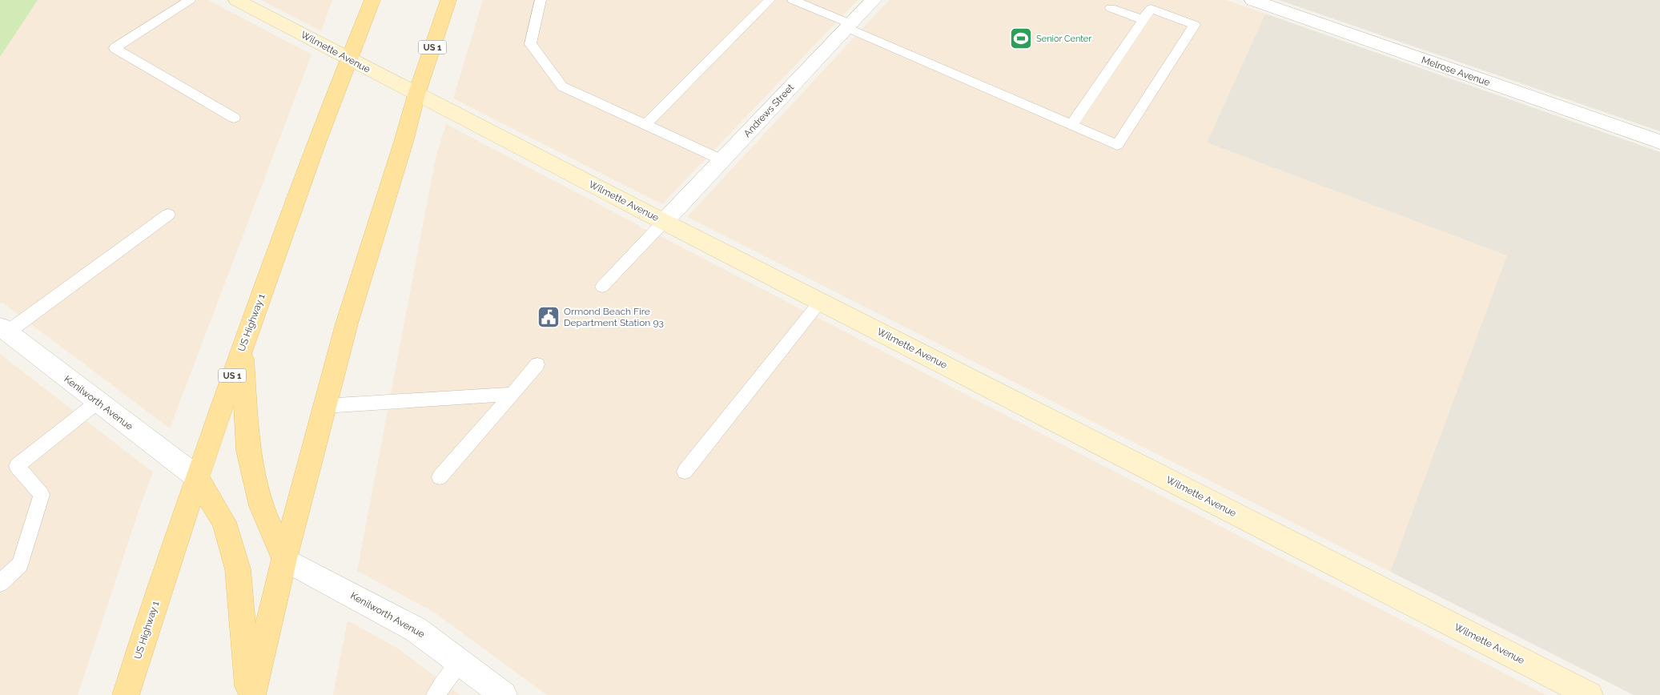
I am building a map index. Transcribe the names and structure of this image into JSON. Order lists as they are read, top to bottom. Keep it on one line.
{"streets":{"main road":["US 1","US Highway 1"],"street":["Wilmette Avenue","Melrose Avenue","Andrews Street","Kenilworth Avenue"]},"crossings":[["US 1","Wilmette Avenue"],["US 1","Kenilworth Avenue"],["Wilmette Avenue","Andrews Street"],["Wilmette Avenue","US Highway 1"],["US Highway 1","Kenilworth Avenue"]],"places":{"sports":["Senior Center"],"public building":["Ormond Beach Fire Department Station 93"]}}
